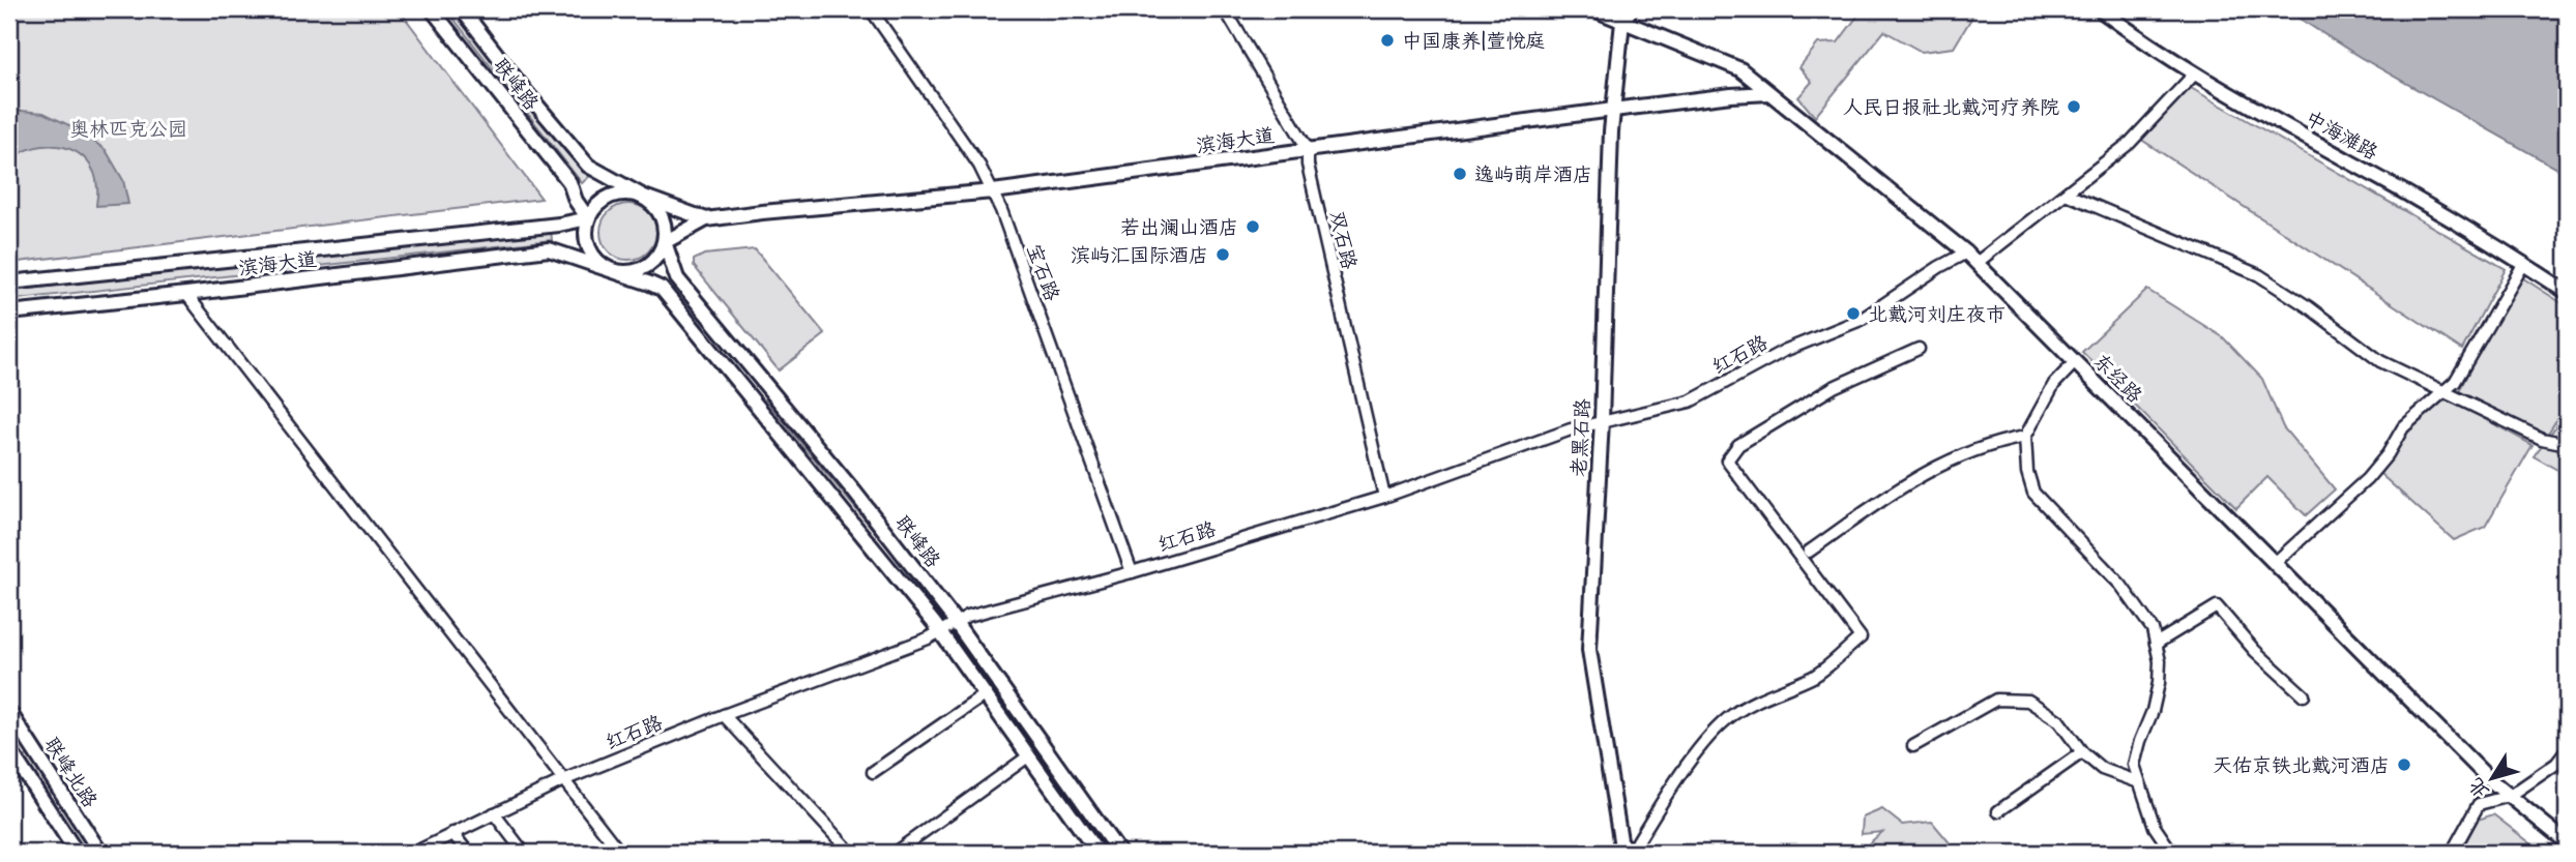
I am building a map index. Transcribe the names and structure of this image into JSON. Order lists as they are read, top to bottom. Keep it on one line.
{"streets":{"main road":["联峰路","中海滩路","滨海大道","东经路","老黑石路","联峰北路"],"street":["双石路","宝石路","红石路"]},"crossings":[["联峰路","滨海大道"],["联峰路","红石路"],["滨海大道","双石路"],["滨海大道","宝石路"],["滨海大道","东经路"],["滨海大道","老黑石路"],["双石路","红石路"],["宝石路","红石路"],["红石路","东经路"],["红石路","老黑石路"],["东经路","老黑石路"]],"parks":["奥林匹克公园"],"places":["中国康养|萱悦庭","人民日报社北戴河疗养院","逸屿萌岸酒店","若出澜山酒店","滨屿汇国际酒店","北戴河刘庄夜市","天佑京铁北戴河酒店"],"north":"bottom left"}
